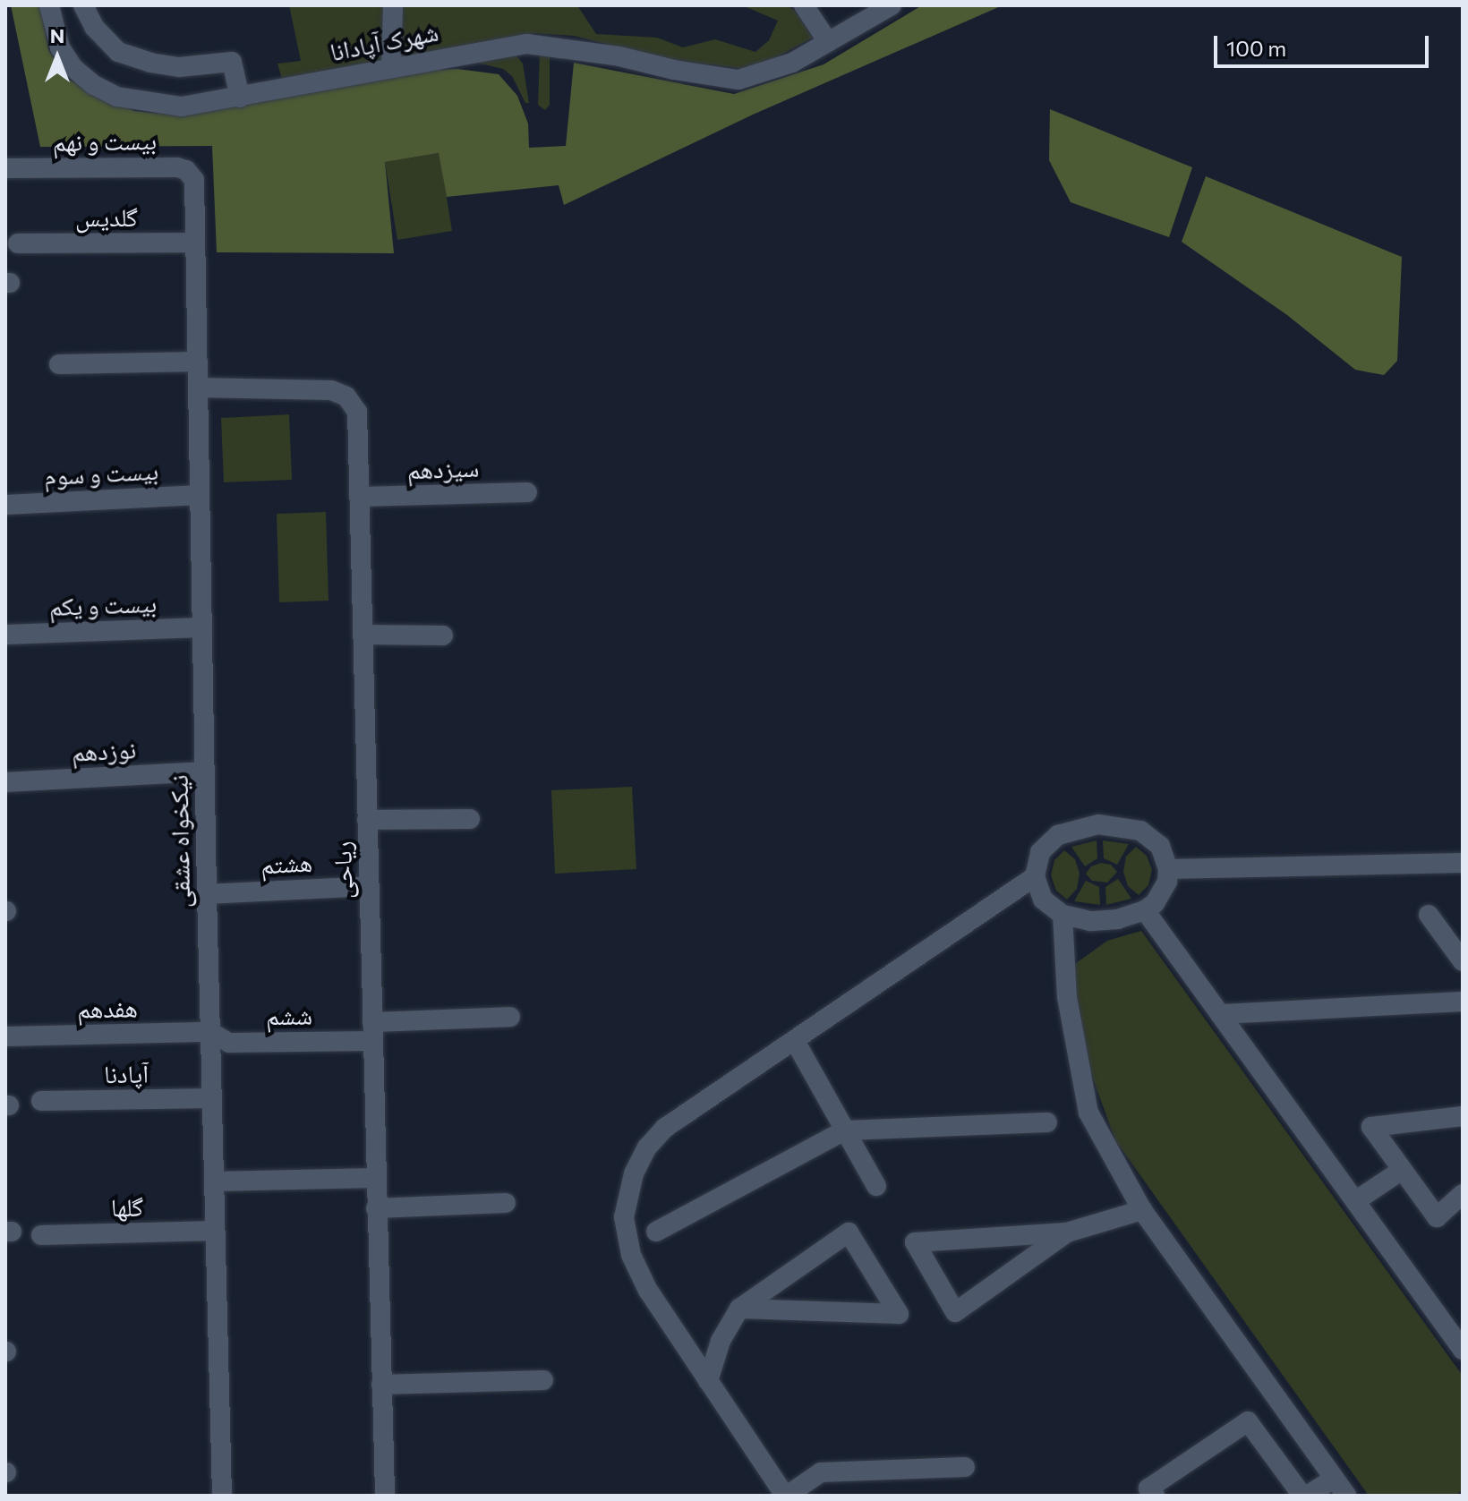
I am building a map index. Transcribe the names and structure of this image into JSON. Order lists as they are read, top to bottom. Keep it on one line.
{"streets":{"street":["شهرک آپادانا","بیست و نهم","گلدیس","سیزدهم","بیست و سوم","بیست و یکم","نوزدهم","نیکخواه عشقی","هشتم","ریاحی","هفدهم","ششم","آپادنا","گلها"]},"crossings":[["بیست و نهم","نیکخواه عشقی"],["گلدیس","نیکخواه عشقی"],["سیزدهم","ریاحی"],["بیست و سوم","نیکخواه عشقی"],["بیست و یکم","نیکخواه عشقی"],["نوزدهم","نیکخواه عشقی"],["نیکخواه عشقی","هشتم"],["نیکخواه عشقی","ریاحی"],["نیکخواه عشقی","هفدهم"],["نیکخواه عشقی","ششم"],["نیکخواه عشقی","آپادنا"],["نیکخواه عشقی","گلها"],["هشتم","ریاحی"],["ریاحی","ششم"],["هفدهم","ششم"]],"scale_bar":"100 m","north":"top"}
